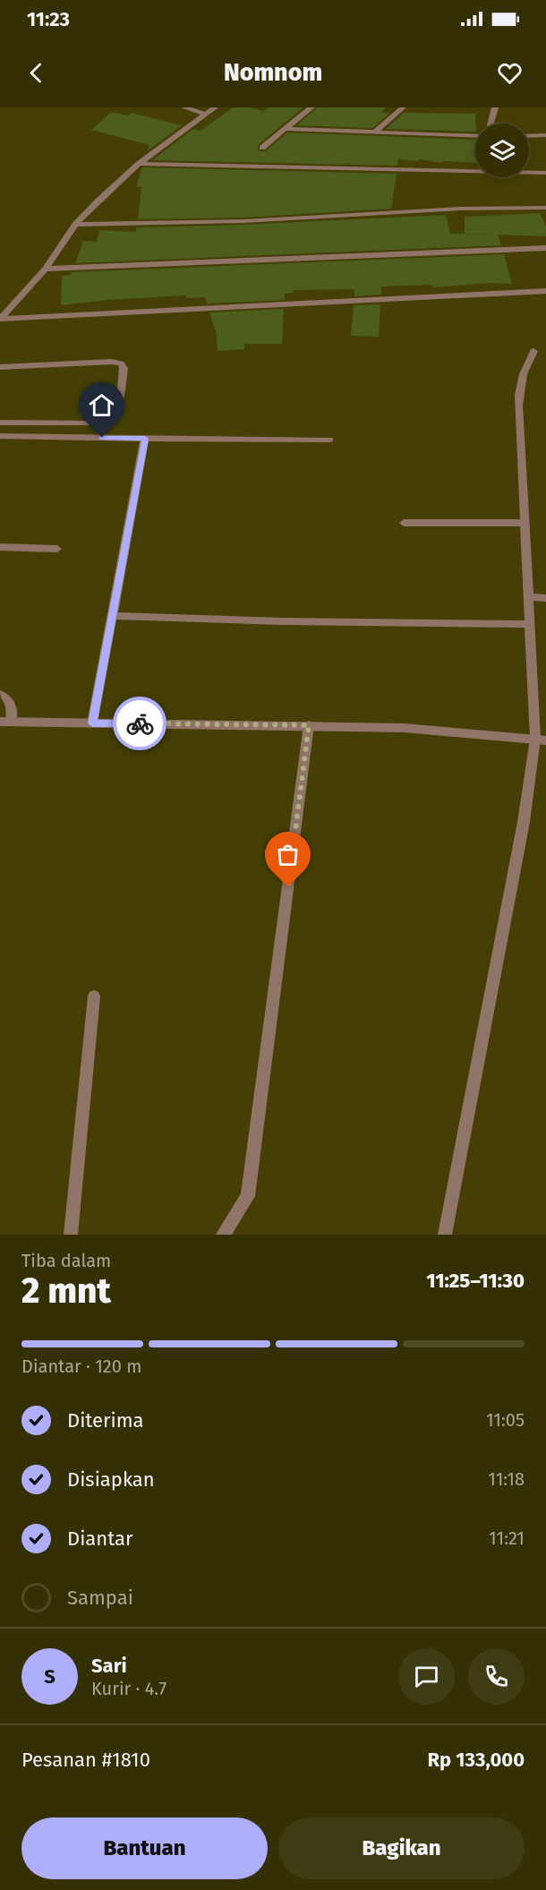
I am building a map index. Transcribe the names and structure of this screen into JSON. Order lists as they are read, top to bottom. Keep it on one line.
{"page":{"status":"11:23","header":"Nomnom","heading":["2 mnt","Tiba dalam","11:25–11:30"],"panel":["Sari","Kurir · 4.7","Pesanan #1810","Rp 133,000"],"bar":"Diantar · 120 m","list":[["Diterima","11:05"],["Disiapkan","11:18"],["Diantar","11:21"],"Sampai"],"round":"S","buttons":["Bantuan","Bagikan"]}}
